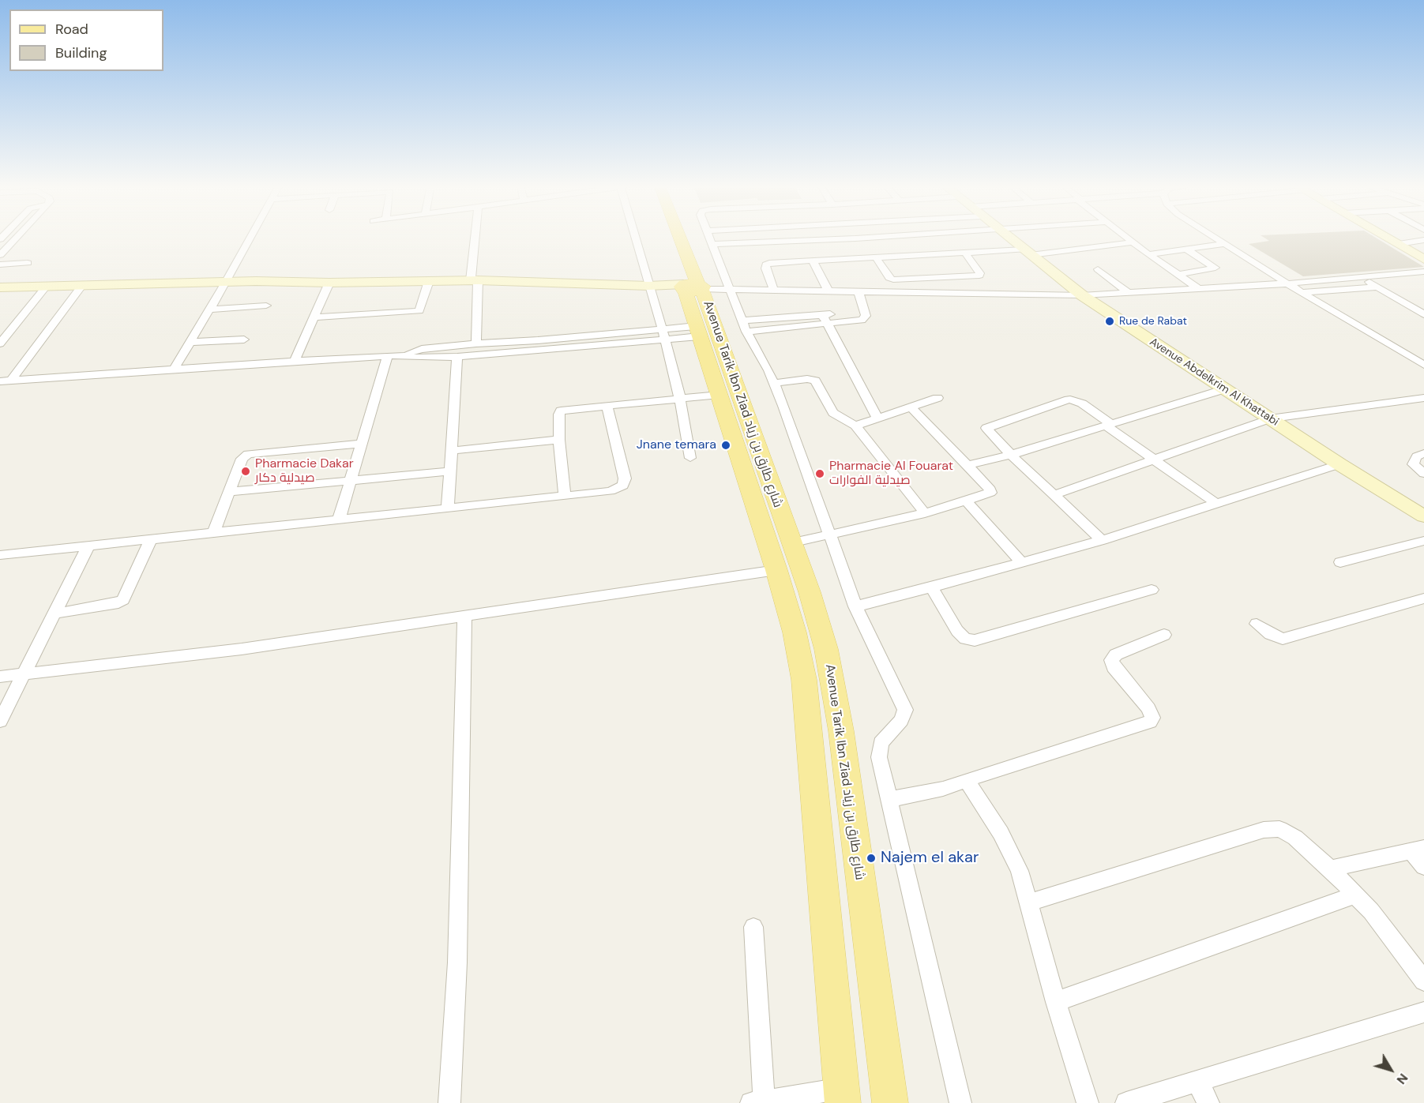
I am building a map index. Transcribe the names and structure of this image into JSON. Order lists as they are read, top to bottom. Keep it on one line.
{"streets":{"main road":["Avenue Abdelkrim Al Khattabi","Avenue Tarik Ibn Ziad شارع طارق بن زياد"]},"places":["Rue de Rabat","Jnane temara","Pharmacie Dakar صيدلية دكار","Pharmacie Al Fouarat صيدلية الفوارات","Najem el akar"],"legend":["Road","Building"],"north":"bottom right"}
